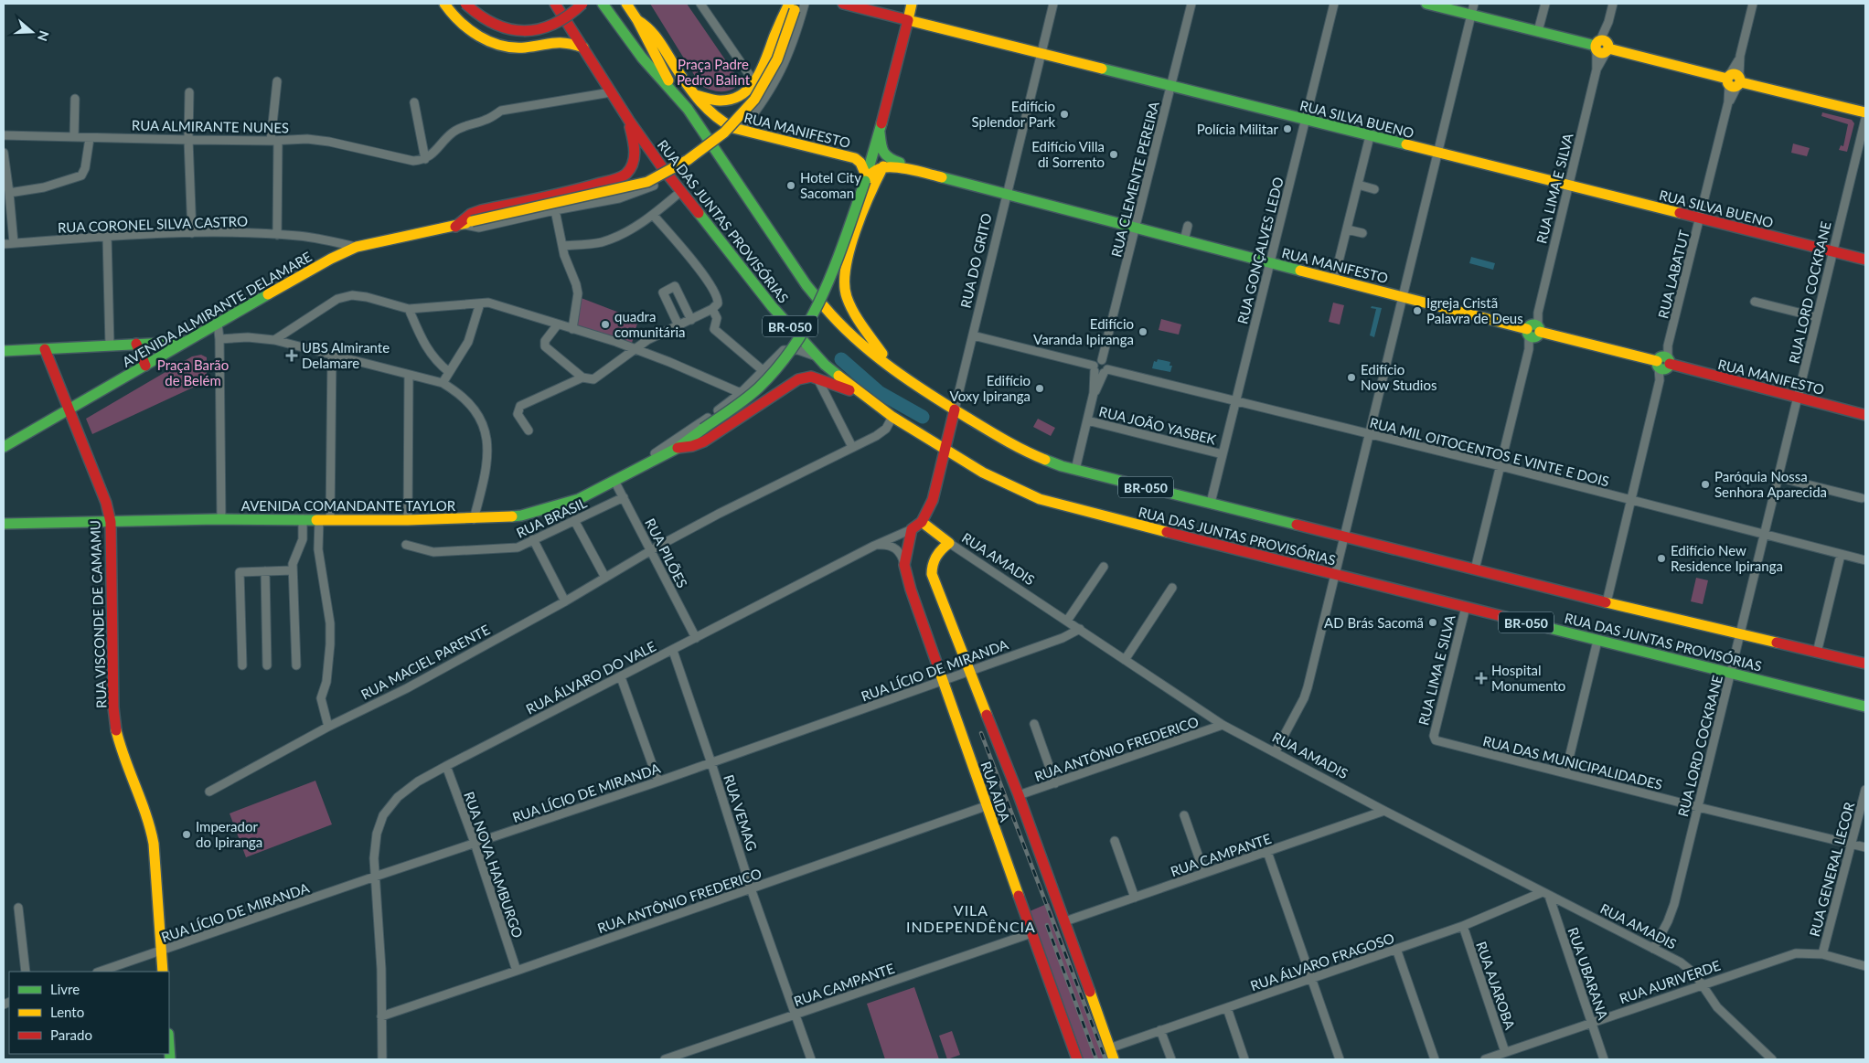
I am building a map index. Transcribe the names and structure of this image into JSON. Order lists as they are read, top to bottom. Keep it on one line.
{"streets":{"main road":["RUA SILVA BUENO","RUA MANIFESTO","RUA DAS JUNTAS PROVISÓRIAS","RUA DO GRITO","AVENIDA ALMIRANTE DELAMARE","BR-050","AVENIDA COMANDANTE TAYLOR","RUA AMADIS","RUA VISCONDE DE CAMAMU","RUA ÁLVARO DO VALE","RUA AIDA"],"street":["RUA ALMIRANTE NUNES","RUA CLEMENTE PEREIRA","RUA LIMA E SILVA","RUA CORONEL SILVA CASTRO","RUA GONÇALVES LEDO","RUA LABATUT","RUA LORD COCKRANE","RUA JOÃO YASBEK","RUA MIL OITOCENTOS E VINTE E DOIS","RUA BRASIL","RUA PILÕES","RUA MACIEL PARENTE","RUA LÍCIO DE MIRANDA","RUA ANTÔNIO FREDERICO","RUA DAS MUNICIPALIDADES","RUA VEMAG","RUA CAMPANTE","RUA NOVA HAMBURGO","RUA GENERAL LECOR","RUA ÁLVARO FRAGOSO","RUA UBARANA","RUA AURIVERDE","RUA AJAROBA"]},"crossings":[["RUA SILVA BUENO","RUA CLEMENTE PEREIRA"],["RUA SILVA BUENO","RUA LIMA E SILVA"],["RUA SILVA BUENO","RUA GONÇALVES LEDO"],["RUA SILVA BUENO","RUA DO GRITO"],["RUA SILVA BUENO","RUA LABATUT"],["RUA SILVA BUENO","RUA LORD COCKRANE"],["RUA MANIFESTO","RUA CLEMENTE PEREIRA"],["RUA MANIFESTO","RUA LIMA E SILVA"],["RUA MANIFESTO","RUA GONÇALVES LEDO"],["RUA MANIFESTO","RUA DO GRITO"],["RUA MANIFESTO","RUA LABATUT"],["RUA MANIFESTO","RUA LORD COCKRANE"],["RUA CLEMENTE PEREIRA","RUA MIL OITOCENTOS E VINTE E DOIS"],["RUA LIMA E SILVA","RUA DAS JUNTAS PROVISÓRIAS"],["RUA LIMA E SILVA","RUA MIL OITOCENTOS E VINTE E DOIS"],["RUA LIMA E SILVA","RUA DAS MUNICIPALIDADES"],["RUA DAS JUNTAS PROVISÓRIAS","RUA GONÇALVES LEDO"],["RUA DAS JUNTAS PROVISÓRIAS","RUA DO GRITO"],["RUA DAS JUNTAS PROVISÓRIAS","RUA LABATUT"],["RUA DAS JUNTAS PROVISÓRIAS","RUA LORD COCKRANE"],["RUA DAS JUNTAS PROVISÓRIAS","AVENIDA ALMIRANTE DELAMARE"],["RUA DAS JUNTAS PROVISÓRIAS","BR-050"],["RUA DAS JUNTAS PROVISÓRIAS","RUA MACIEL PARENTE"],["RUA CORONEL SILVA CASTRO","AVENIDA ALMIRANTE DELAMARE"],["RUA GONÇALVES LEDO","RUA JOÃO YASBEK"],["RUA GONÇALVES LEDO","RUA MIL OITOCENTOS E VINTE E DOIS"],["RUA DO GRITO","RUA AMADIS"],["RUA DO GRITO","RUA ÁLVARO DO VALE"],["RUA LABATUT","RUA MIL OITOCENTOS E VINTE E DOIS"],["RUA LORD COCKRANE","RUA MIL OITOCENTOS E VINTE E DOIS"],["RUA LORD COCKRANE","RUA AMADIS"],["RUA LORD COCKRANE","RUA DAS MUNICIPALIDADES"],["AVENIDA ALMIRANTE DELAMARE","RUA VISCONDE DE CAMAMU"],["AVENIDA COMANDANTE TAYLOR","RUA PILÕES"],["AVENIDA COMANDANTE TAYLOR","RUA VISCONDE DE CAMAMU"],["RUA BRASIL","RUA PILÕES"],["RUA PILÕES","RUA MACIEL PARENTE"],["RUA PILÕES","RUA ÁLVARO DO VALE"],["RUA AMADIS","RUA LÍCIO DE MIRANDA"],["RUA AMADIS","RUA ÁLVARO DO VALE"],["RUA AMADIS","RUA ANTÔNIO FREDERICO"],["RUA AMADIS","RUA AIDA"],["RUA AMADIS","RUA CAMPANTE"],["RUA AMADIS","RUA ÁLVARO FRAGOSO"],["RUA AMADIS","RUA UBARANA"],["RUA AMADIS","RUA AURIVERDE"],["RUA VISCONDE DE CAMAMU","RUA LÍCIO DE MIRANDA"],["RUA LÍCIO DE MIRANDA","RUA ÁLVARO DO VALE"],["RUA LÍCIO DE MIRANDA","RUA AIDA"],["RUA LÍCIO DE MIRANDA","RUA VEMAG"],["RUA LÍCIO DE MIRANDA","RUA NOVA HAMBURGO"],["RUA ÁLVARO DO VALE","RUA ANTÔNIO FREDERICO"],["RUA ÁLVARO DO VALE","RUA AIDA"],["RUA ÁLVARO DO VALE","RUA VEMAG"],["RUA ÁLVARO DO VALE","RUA NOVA HAMBURGO"],["RUA ANTÔNIO FREDERICO","RUA AIDA"],["RUA ANTÔNIO FREDERICO","RUA VEMAG"],["RUA ANTÔNIO FREDERICO","RUA NOVA HAMBURGO"],["RUA DAS MUNICIPALIDADES","RUA GENERAL LECOR"],["RUA AIDA","RUA CAMPANTE"],["RUA AIDA","RUA ÁLVARO FRAGOSO"],["RUA VEMAG","RUA CAMPANTE"],["RUA GENERAL LECOR","RUA AURIVERDE"],["RUA ÁLVARO FRAGOSO","RUA UBARANA"],["RUA ÁLVARO FRAGOSO","RUA AJAROBA"],["RUA UBARANA","RUA AURIVERDE"],["RUA AURIVERDE","RUA AJAROBA"]],"districts":["VILA INDEPENDÊNCIA"],"parks":["Praça Padre Pedro Balint","Praça Barão de Belém"],"places":{"other":["Edifício Splendor Park","Polícia Militar","Edifício Villa di Sorrento","Hotel City Sacoman","Igreja Cristã Palavra de Deus","quadra comunitária","Edifício Varanda Ipiranga","Edifício Now Studios","Edifício Voxy Ipiranga","Paróquia Nossa Senhora Aparecida","Edifício New Residence Ipiranga","AD Brás Sacomã","Imperador do Ipiranga"],"health":["UBS Almirante Delamare","Hospital Monumento"]},"legend":["Livre","Lento","Parado"],"north":"right"}
